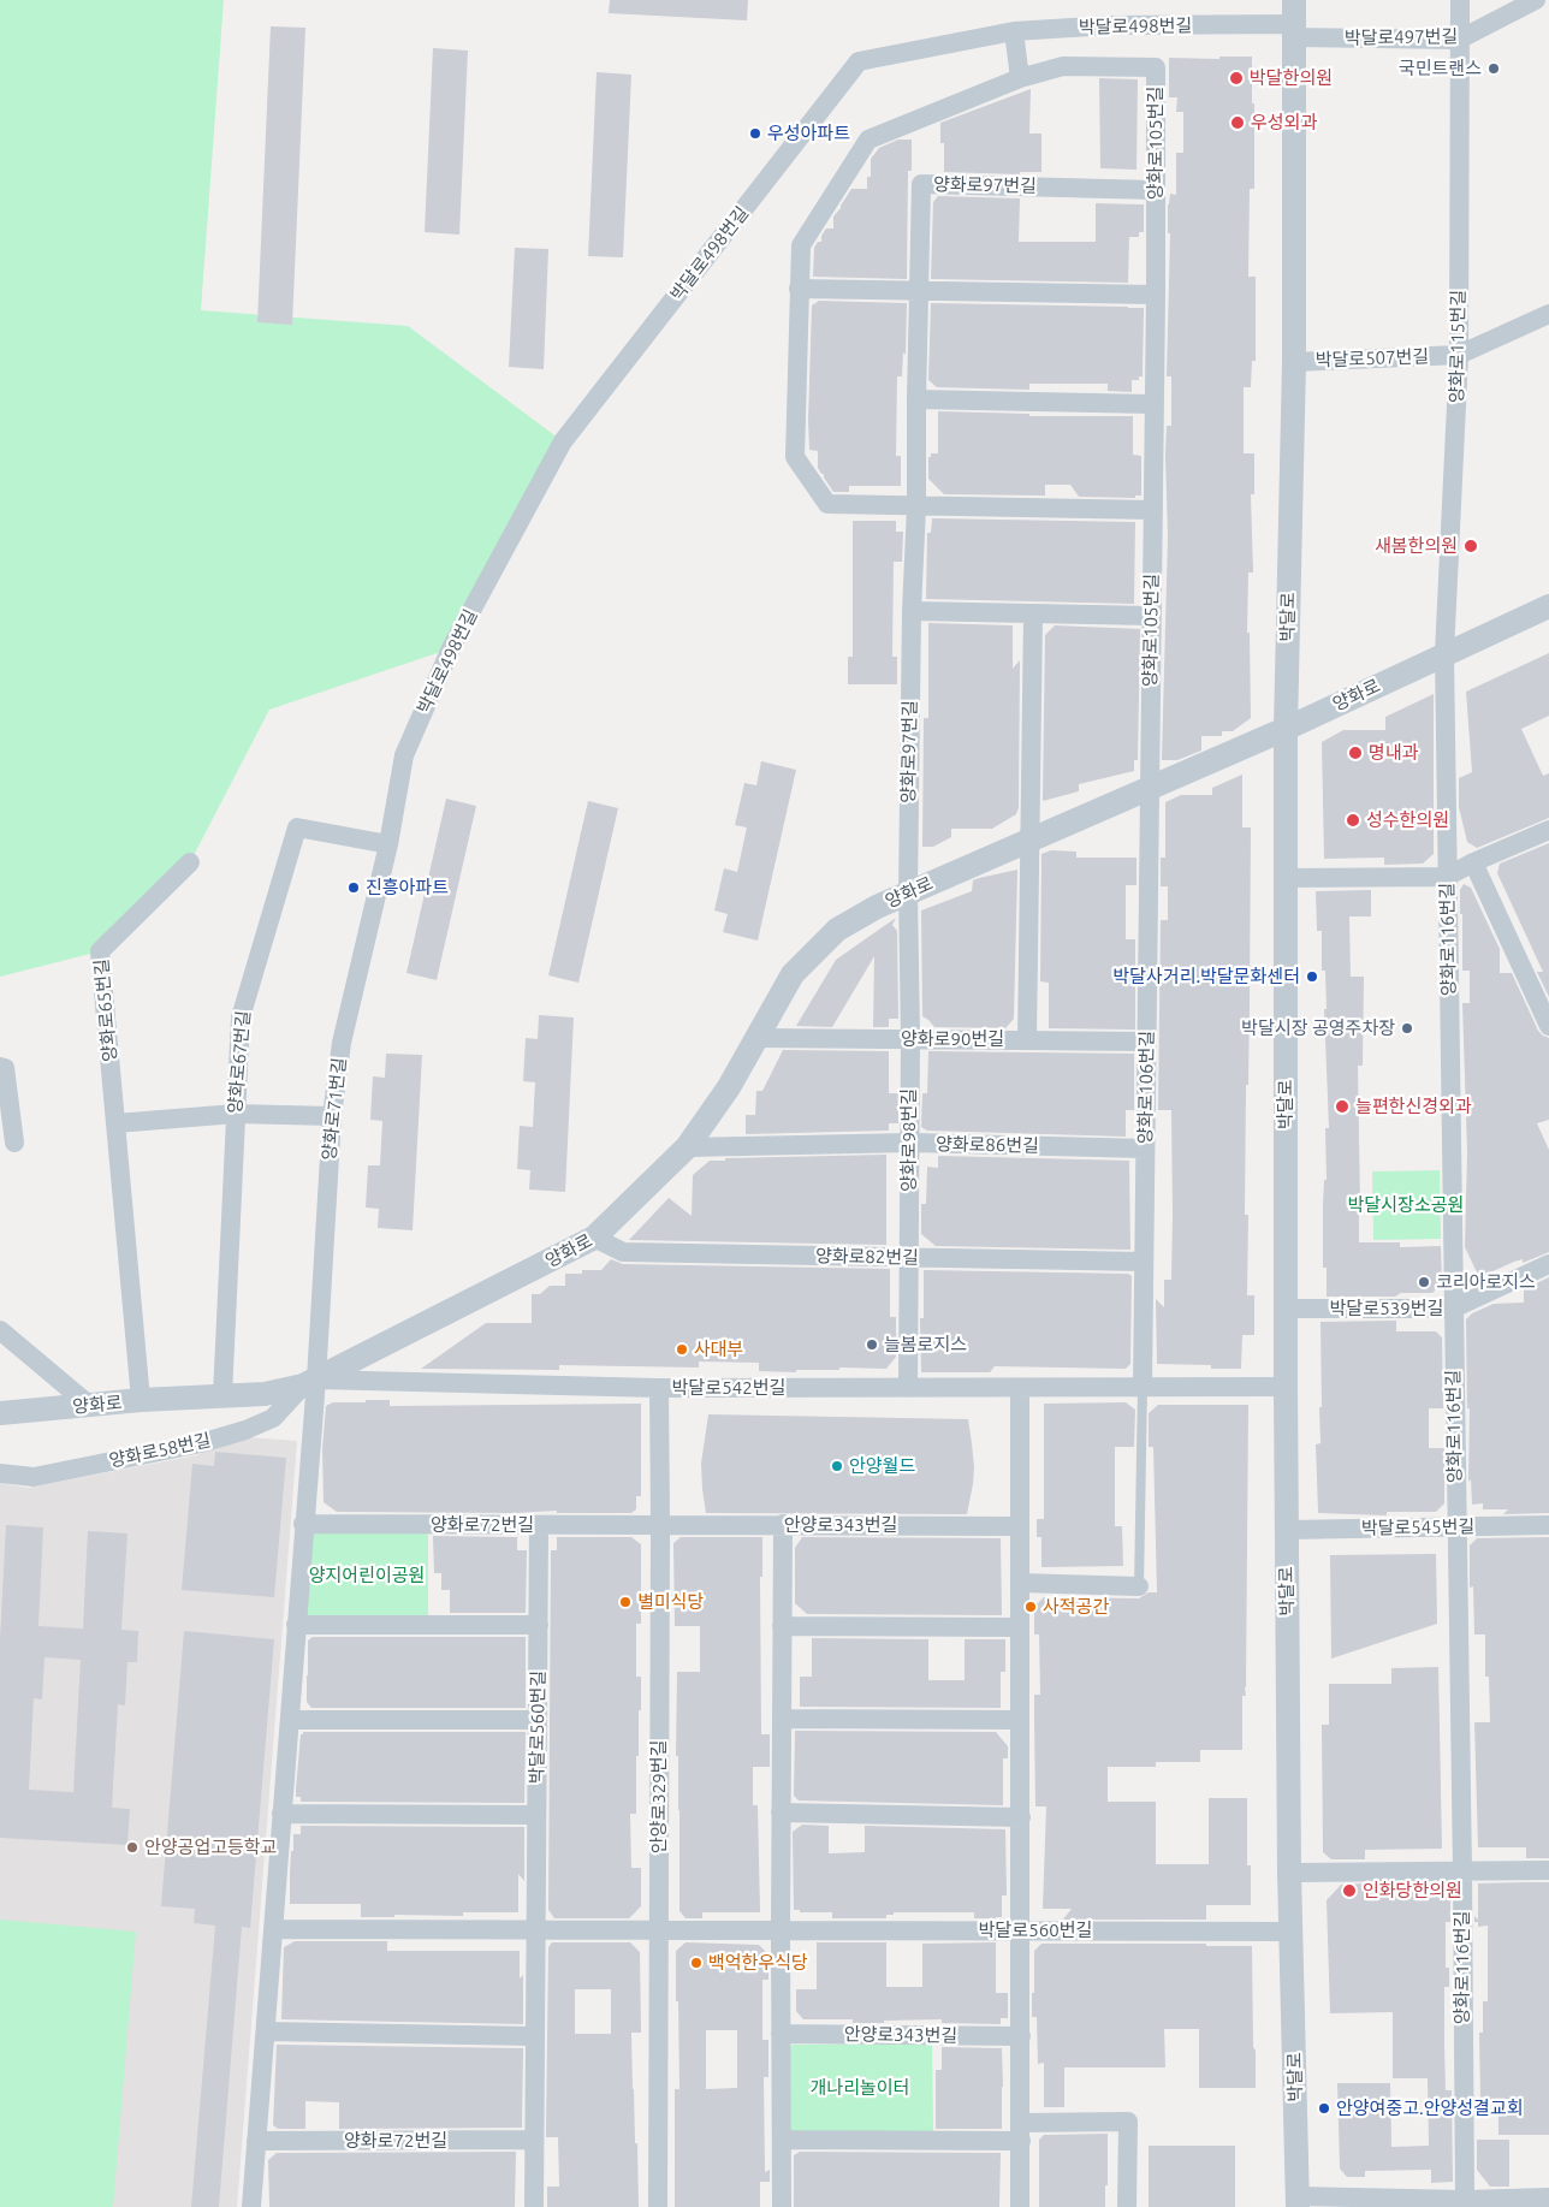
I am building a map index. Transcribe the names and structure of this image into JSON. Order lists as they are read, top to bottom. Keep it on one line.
{"streets":{"street":["박달로498번길","박달로497번길","양화로105번길","양화로97번길","양화로115번길","박달로507번길","박달로","양화로","양화로116번길","양화로65번길","양화로90번길","양화로67번길","양화로106번길","양화로71번길","양화로98번길","양화로86번길","양화로82번길","박달로539번길","박달로542번길","양화로58번길","양화로72번길","안양로343번길","박달로545번길","박달로560번길","안양로329번길"]},"crossings":[["박달로498번길","박달로497번길"],["박달로498번길","박달로"],["박달로498번길","양화로67번길"],["박달로498번길","양화로71번길"],["박달로497번길","양화로115번길"],["박달로497번길","박달로"],["양화로105번길","양화로97번길"],["양화로105번길","양화로"],["양화로105번길","양화로106번길"],["양화로97번길","양화로"],["양화로97번길","양화로98번길"],["양화로115번길","박달로507번길"],["양화로115번길","양화로"],["양화로115번길","양화로116번길"],["박달로507번길","박달로"],["박달로","양화로"],["박달로","박달로539번길"],["박달로","박달로542번길"],["박달로","박달로545번길"],["박달로","박달로560번길"],["양화로","양화로116번길"],["양화로","양화로65번길"],["양화로","양화로90번길"],["양화로","양화로67번길"],["양화로","양화로106번길"],["양화로","양화로71번길"],["양화로","양화로98번길"],["양화로","양화로86번길"],["양화로","양화로82번길"],["양화로","박달로542번길"],["양화로","양화로58번길"],["양화로116번길","박달로539번길"],["양화로116번길","박달로545번길"],["양화로90번길","양화로106번길"],["양화로90번길","양화로98번길"],["양화로67번길","양화로71번길"],["양화로106번길","양화로86번길"],["양화로106번길","양화로82번길"],["양화로106번길","박달로542번길"],["양화로71번길","박달로542번길"],["양화로71번길","양화로58번길"],["양화로98번길","양화로86번길"],["양화로98번길","양화로82번길"],["양화로98번길","박달로542번길"],["박달로542번길","양화로58번길"],["박달로542번길","안양로329번길"],["양화로72번길","안양로343번길"],["양화로72번길","박달로560번길"],["양화로72번길","안양로329번길"],["안양로343번길","안양로329번길"],["박달로560번길","안양로329번길"]],"parks":["박달시장소공원","양지어린이공원","개나리놀이터"],"places":["국민트랜스","박달한의원","우성외과","우성아파트","새봄한의원","명내과","성수한의원","진흥아파트","박달사거리.박달문화센터","박달시장 공영주차장","늘편한신경외과","코리아로지스","늘봄로지스","사대부","안양월드","별미식당","사적공간","안양공업고등학교","인화당한의원","백억한우식당","안양여중고.안양성결교회"]}
